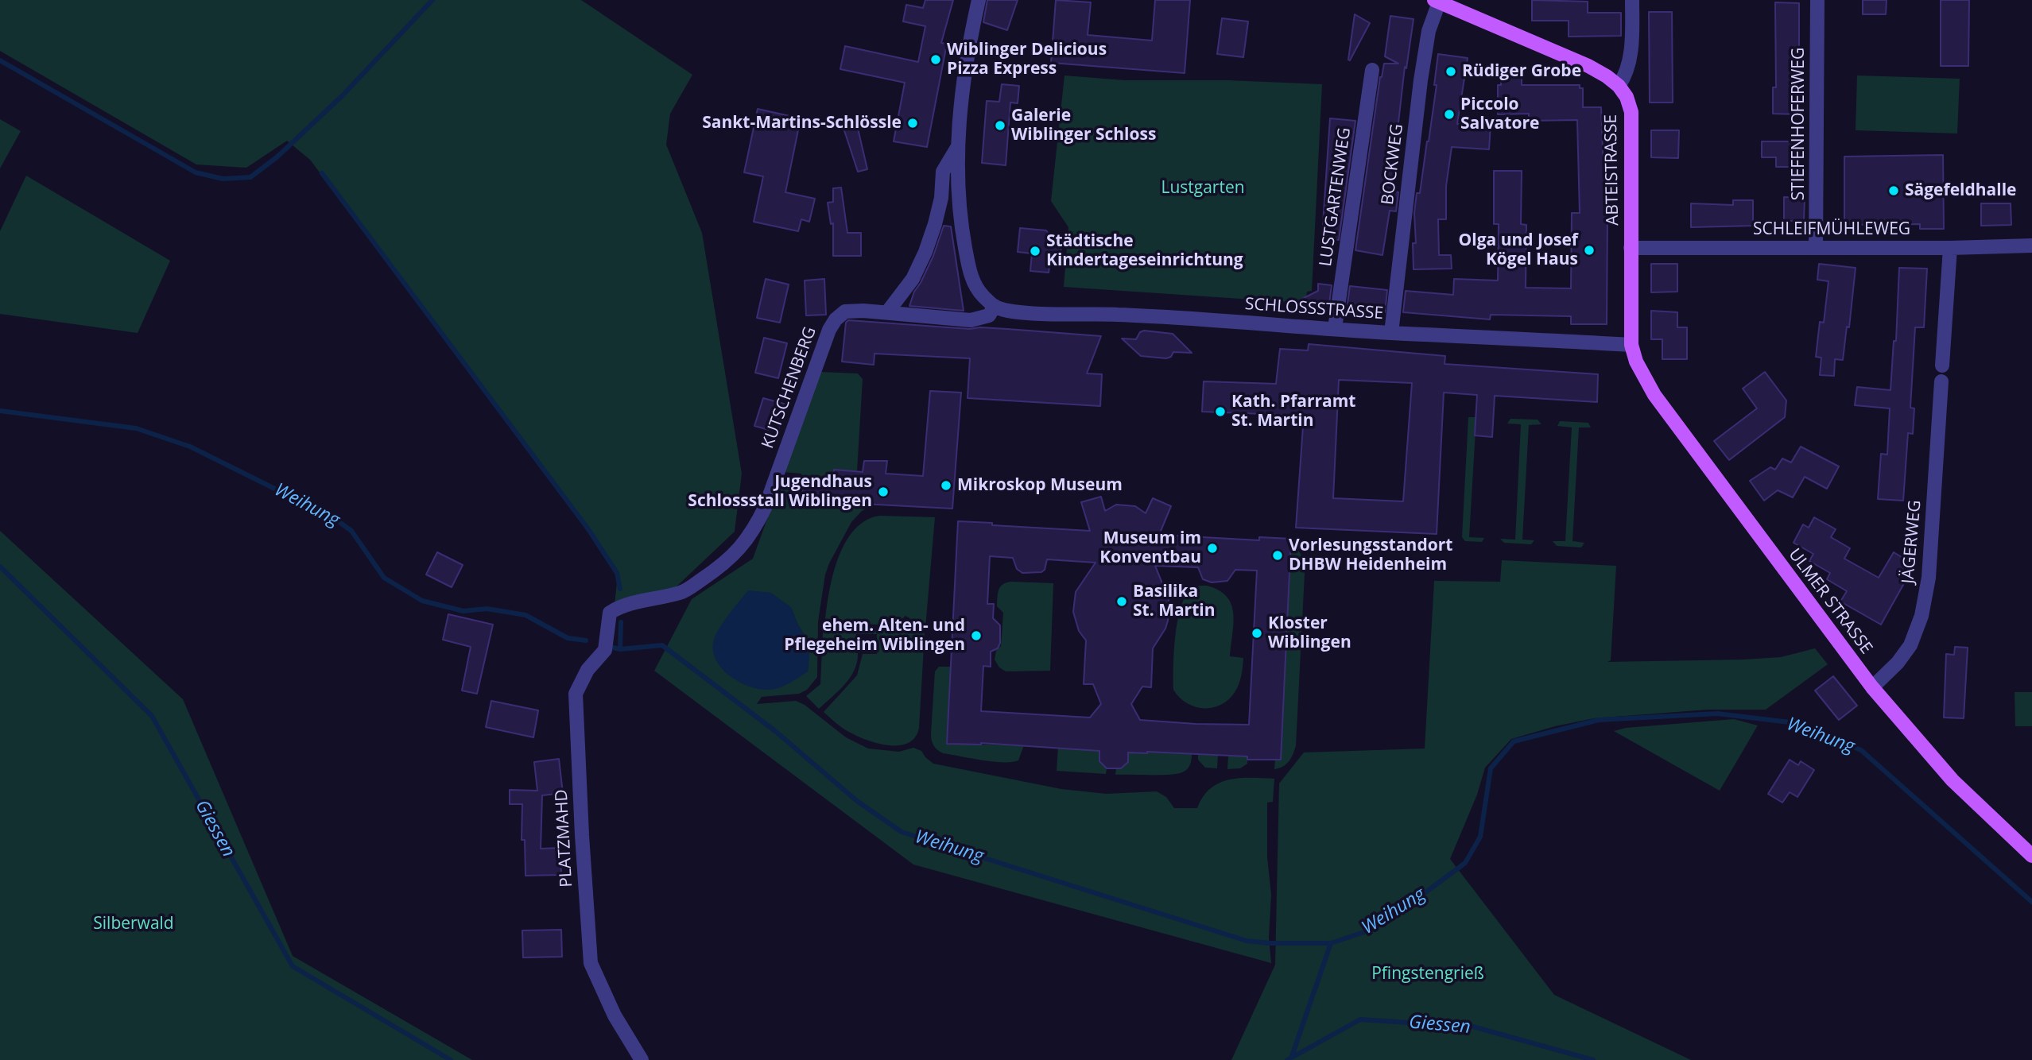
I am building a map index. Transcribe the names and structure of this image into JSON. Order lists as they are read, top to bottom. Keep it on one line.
{"streets":{"main road":["ABTEISTRASSE","ULMER STRASSE"],"street":["STIEFENHOFERWEG","BOCKWEG","LUSTGARTENWEG","SCHLEIFMÜHLEWEG","SCHLOSSSTRASSE","KUTSCHENBERG","JÄGERWEG","PLATZMAHD"]},"crossings":[["STIEFENHOFERWEG","SCHLEIFMÜHLEWEG"],["BOCKWEG","SCHLOSSSTRASSE"],["ABTEISTRASSE","SCHLEIFMÜHLEWEG"],["ABTEISTRASSE","SCHLOSSSTRASSE"],["ABTEISTRASSE","ULMER STRASSE"],["LUSTGARTENWEG","SCHLOSSSTRASSE"],["SCHLOSSSTRASSE","ULMER STRASSE"],["KUTSCHENBERG","PLATZMAHD"],["JÄGERWEG","ULMER STRASSE"]],"water":["Weihung","Giessen"],"parks":["Lustgarten","Silberwald","Pfingstengrieß"],"places":["Wiblinger Delicious Pizza Express","Rüdiger Grobe","Piccolo Salvatore","Sankt-Martins-Schlössle","Galerie Wiblinger Schloss","Sägefeldhalle","Olga und Josef Kögel Haus","Städtische Kindertageseinrichtung","Kath. Pfarramt St. Martin","Mikroskop Museum","Jugendhaus Schlossstall Wiblingen","Museum im Konventbau","Vorlesungsstandort DHBW Heidenheim","Basilika St. Martin","Kloster Wiblingen","ehem. Alten- und Pflegeheim Wiblingen"]}
